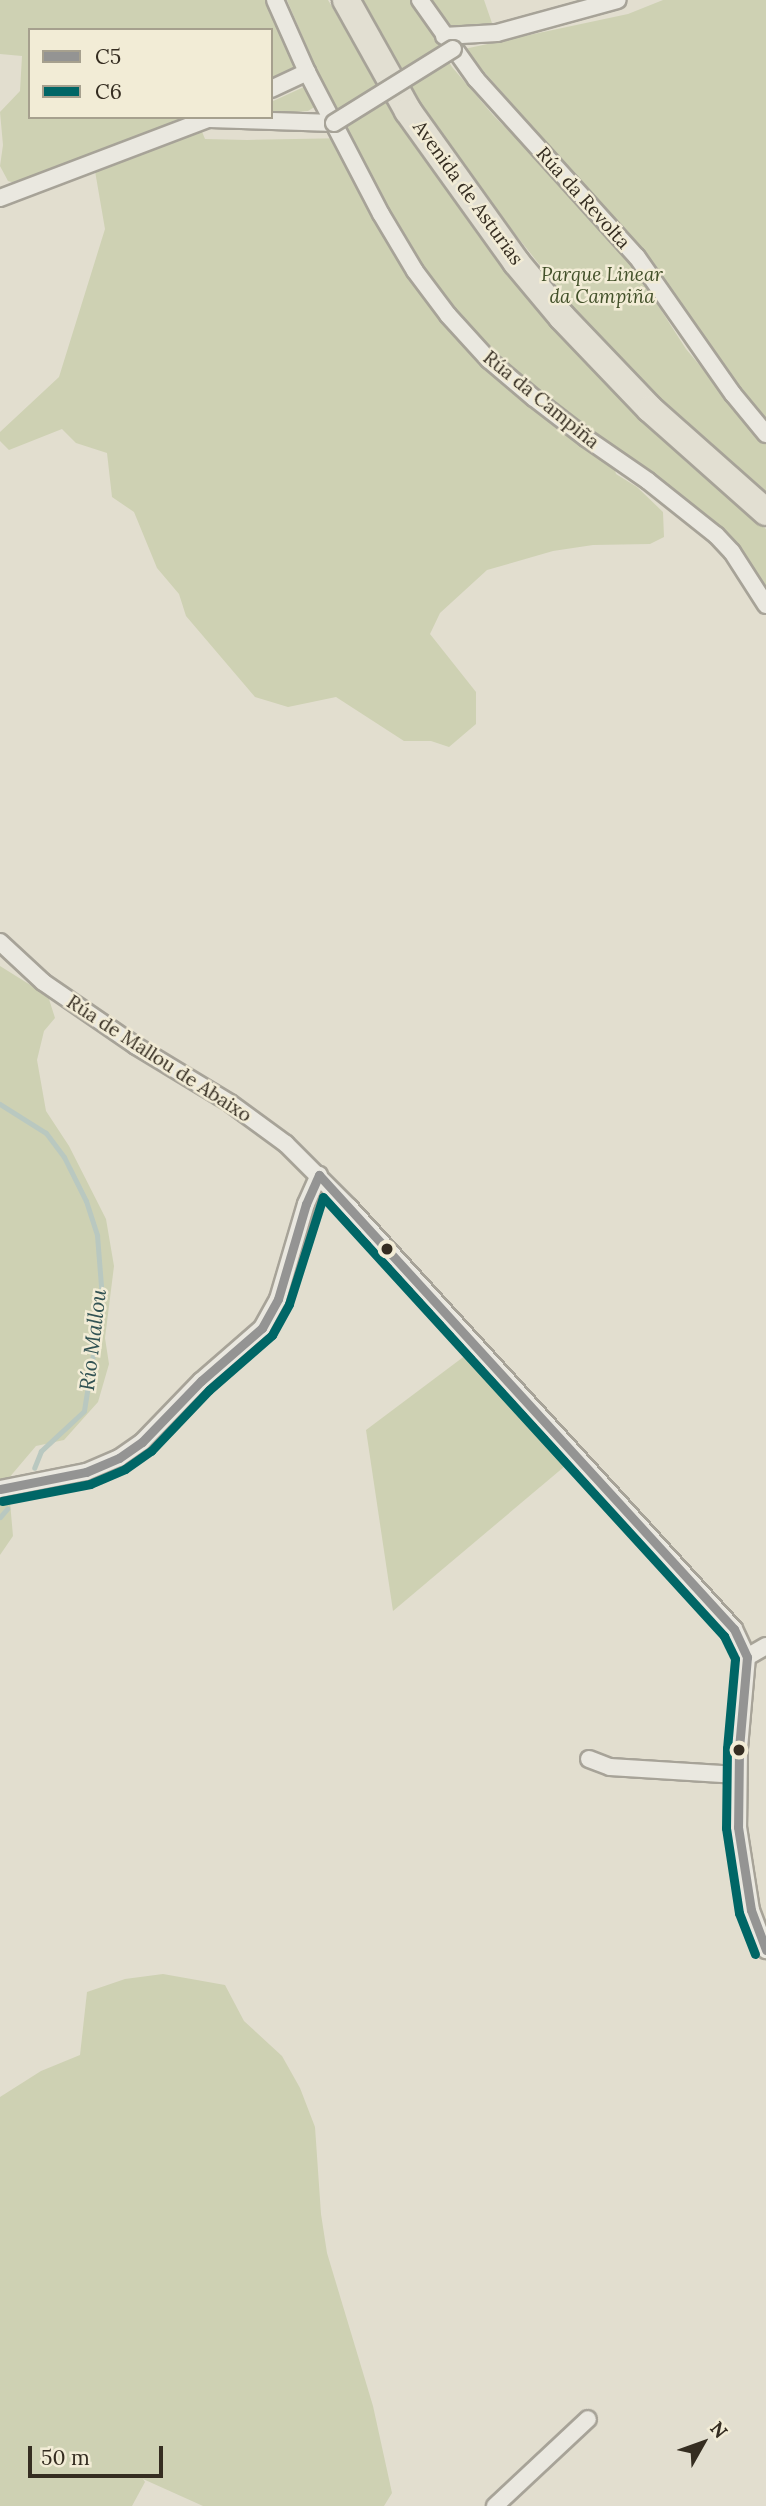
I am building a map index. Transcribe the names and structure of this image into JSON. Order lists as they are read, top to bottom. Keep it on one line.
{"streets":{"main road":["Avenida de Asturias"],"street":["Rúa da Revolta","Rúa da Campiña","Rúa de Mallou de Abaixo"]},"water":["Río Mallou"],"parks":["Parque Linear da Campiña"],"lines":["transit line C5","transit line C6"],"legend":["C5","C6"],"scale_bar":"50 m","north":"top right"}
